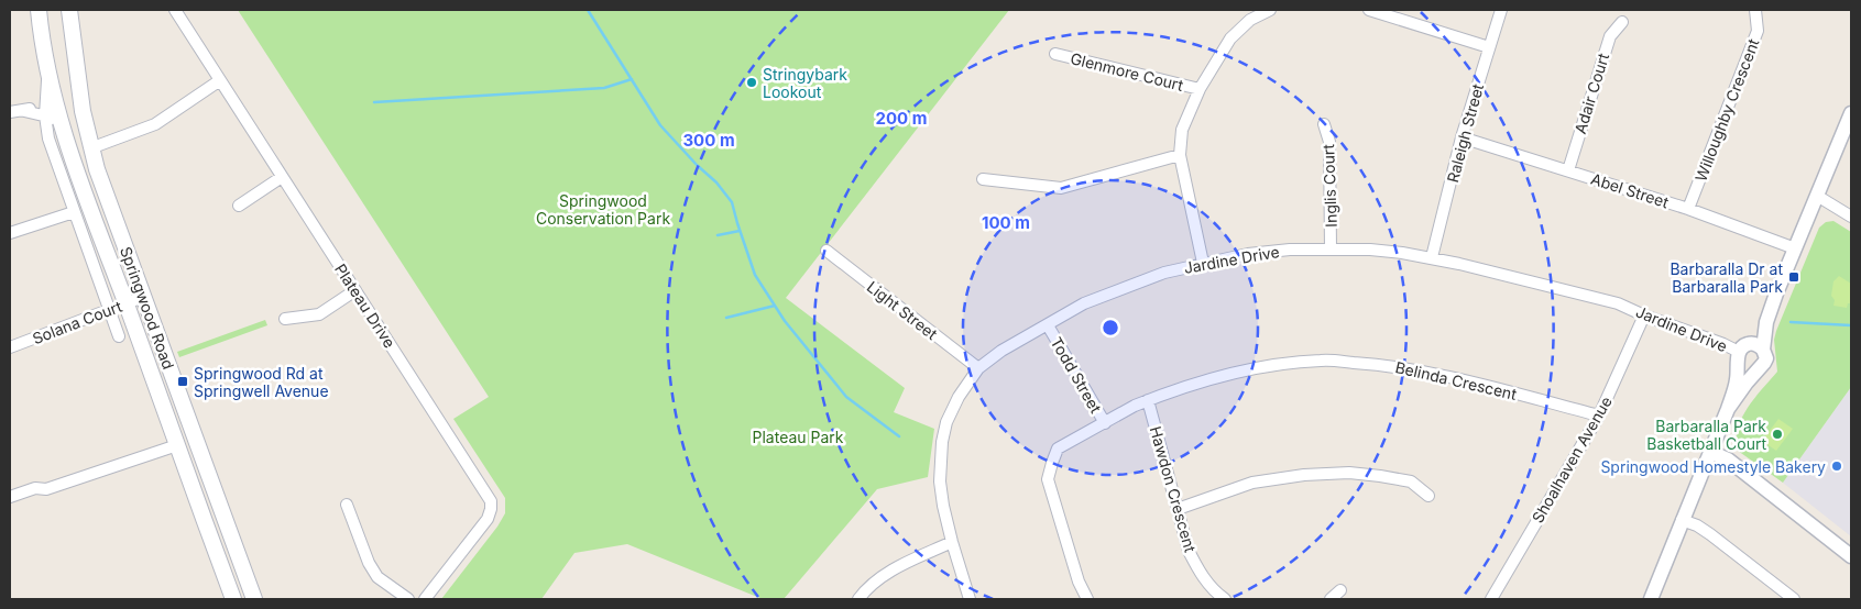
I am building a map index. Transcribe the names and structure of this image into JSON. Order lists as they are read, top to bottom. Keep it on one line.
{"streets":{"main road":["Springwood Road"],"street":["Glenmore Court","Adair Court","Willoughby Crescent","Raleigh Street","Inglis Court","Abel Street","Jardine Drive","Plateau Drive","Light Street","Solana Court","Todd Street","Belinda Crescent","Shoalhaven Avenue","Hawdon Crescent"]},"crossings":[["Adair Court","Abel Street"],["Willoughby Crescent","Abel Street"],["Raleigh Street","Abel Street"],["Raleigh Street","Jardine Drive"],["Inglis Court","Jardine Drive"],["Jardine Drive","Light Street"],["Jardine Drive","Todd Street"],["Jardine Drive","Shoalhaven Avenue"],["Springwood Road","Solana Court"],["Todd Street","Belinda Crescent"],["Belinda Crescent","Shoalhaven Avenue"],["Belinda Crescent","Hawdon Crescent"]],"parks":["Springwood Conservation Park","Plateau Park"],"places":{"other":["Stringybark Lookout","Barbaralla Park Basketball Court","Springwood Homestyle Bakery"],"transit":["Barbaralla Dr at Barbaralla Park","Springwood Rd at Springwell Avenue"]},"rings":["200 m","300 m","100 m"]}
